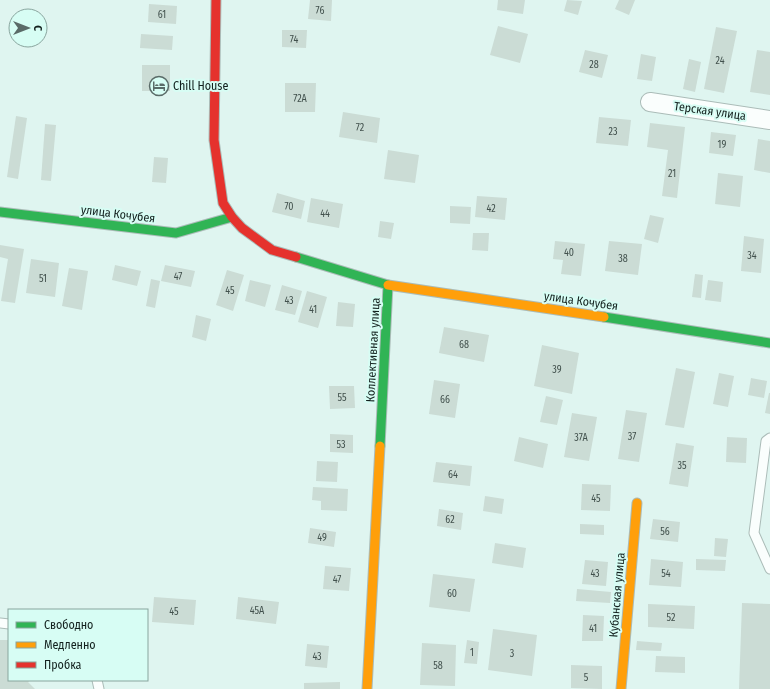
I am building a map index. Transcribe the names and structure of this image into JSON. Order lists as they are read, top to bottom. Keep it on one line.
{"streets":{"street":["Терская улица","улица Кочубея","Коллективная улица","Кубанская улица"]},"crossings":[["улица Кочубея","Коллективная улица"]],"places":{"hotel":["Chill House"]},"house_numbers":["76","61","74","24","28","72А","72","23","19","21","70","42","44","40","34","38","47","51","45","43","41","68","39","55","66","37","37А","53","35","64","45","62","56","49","43","54","47","60","45А","45","52","41","1","3","43","58","5"],"legend":["Свободно","Медленно","Пробка"],"north":"right"}
